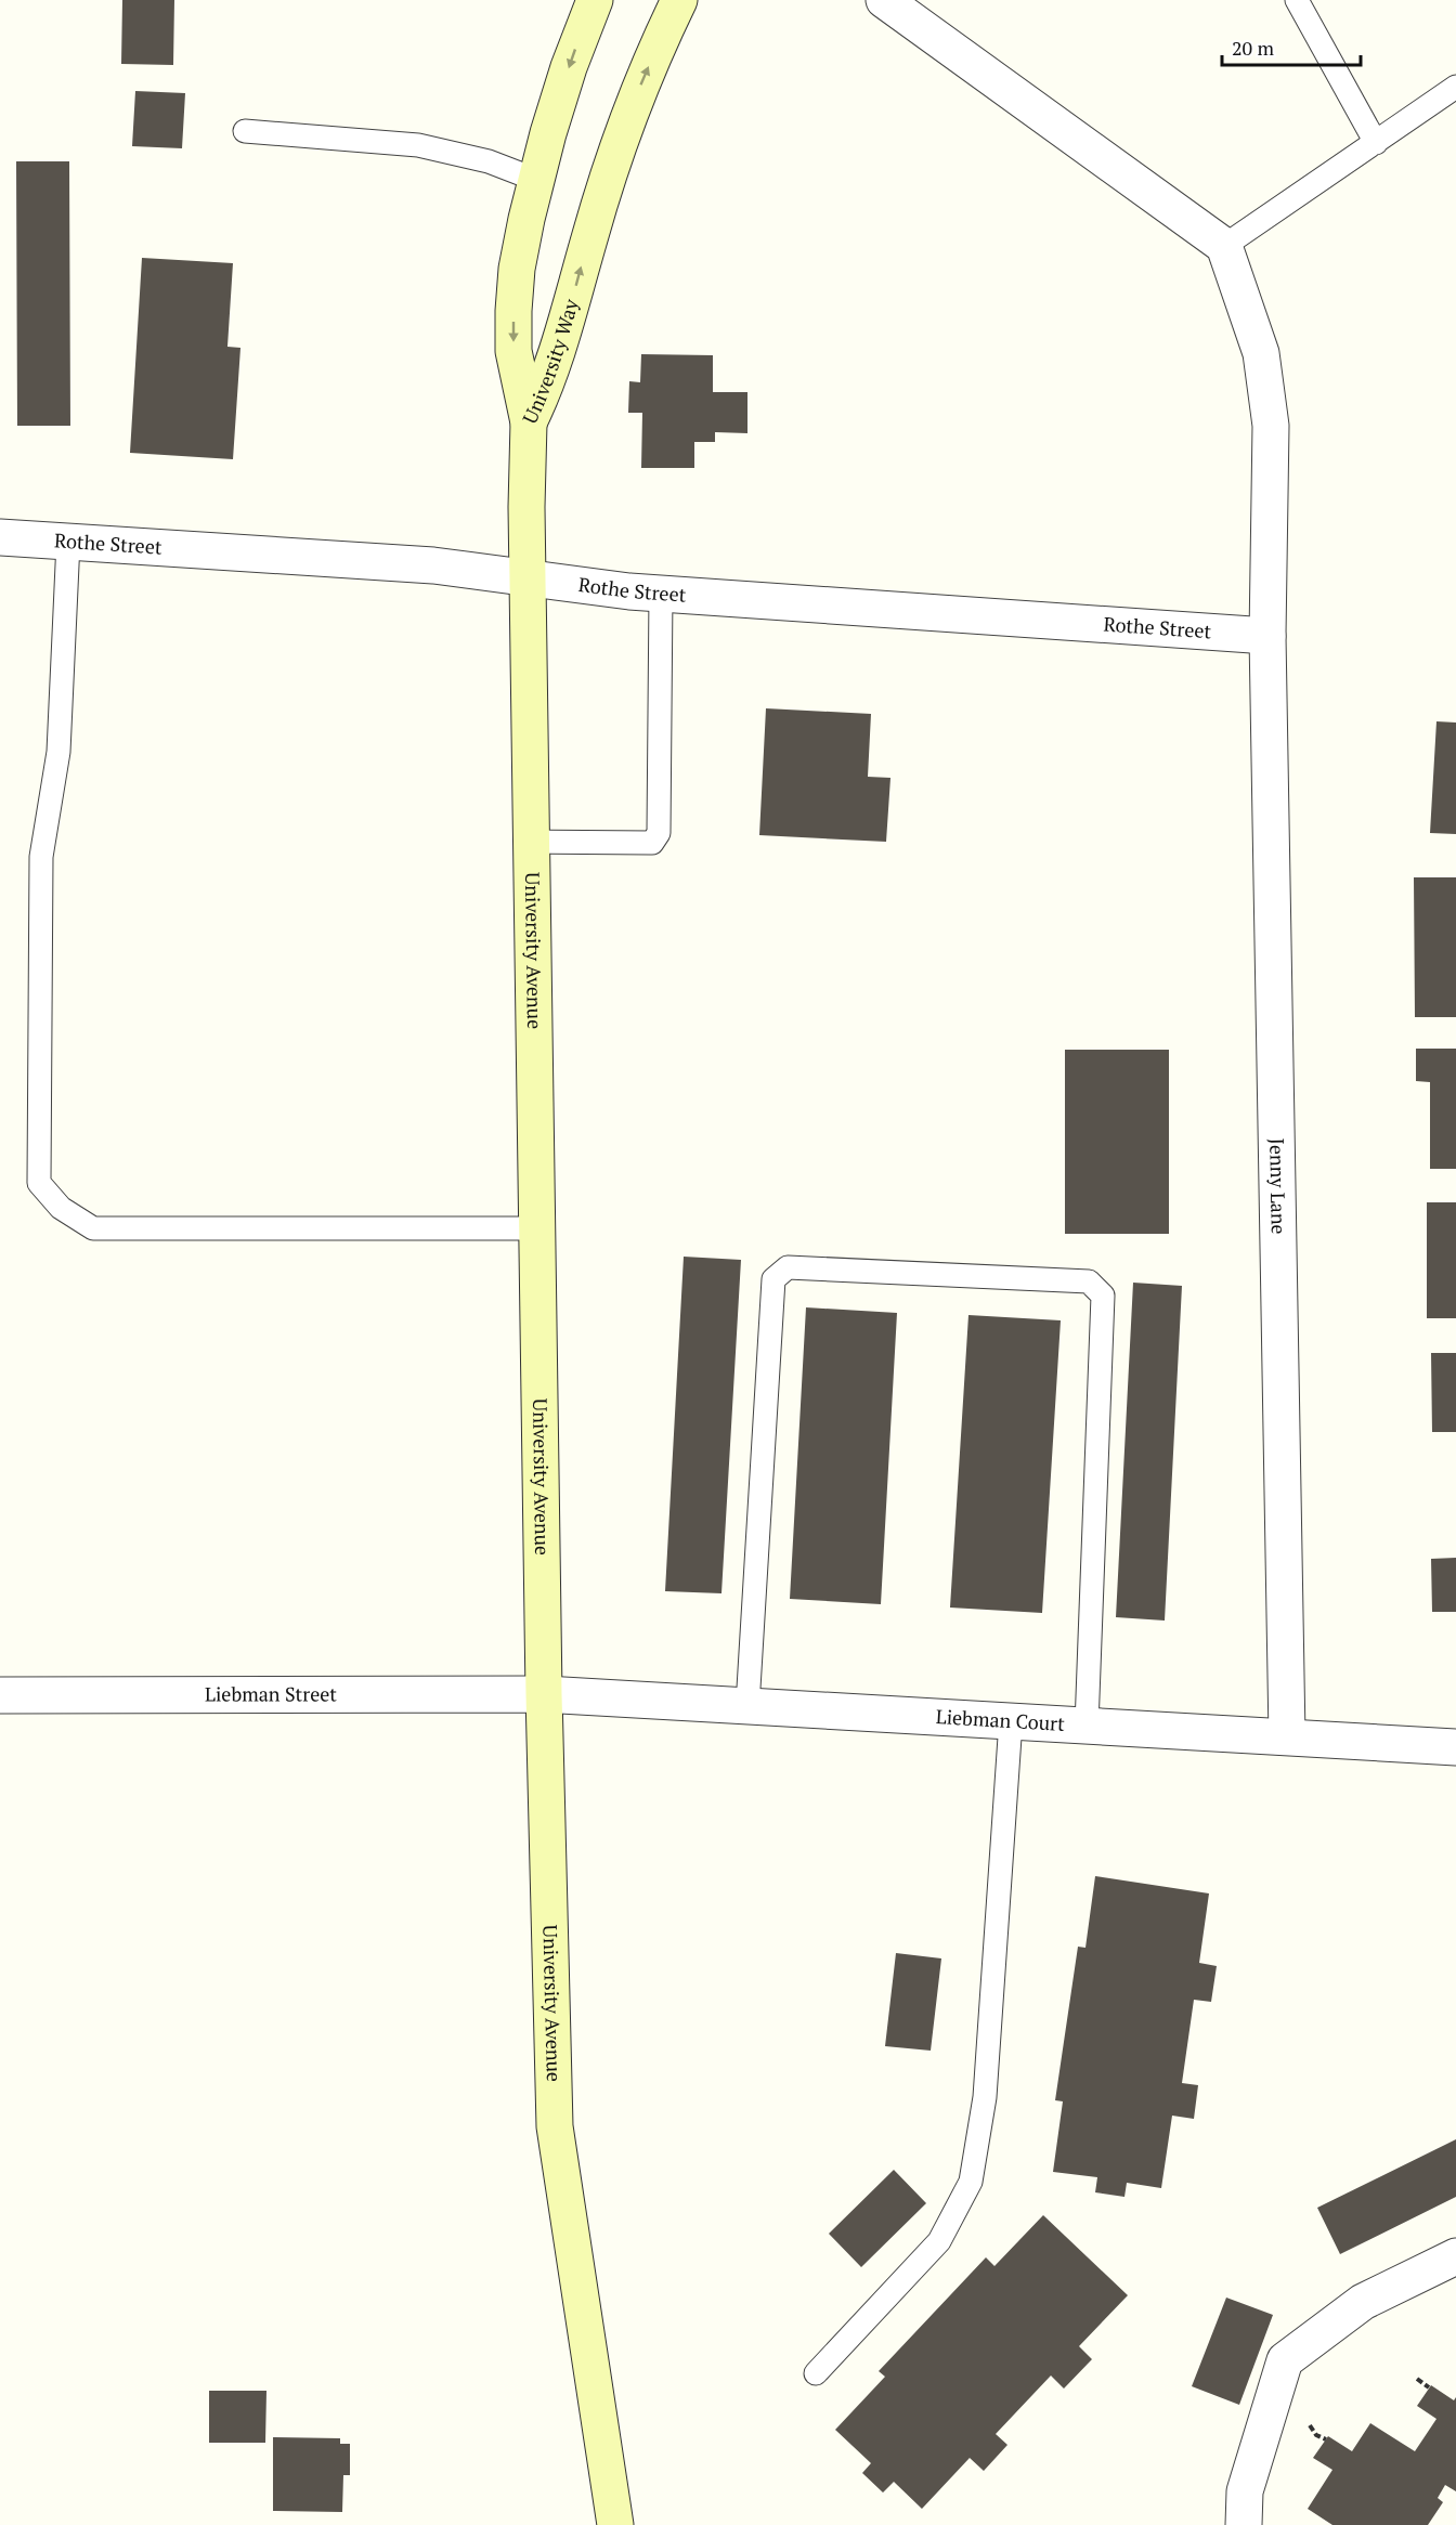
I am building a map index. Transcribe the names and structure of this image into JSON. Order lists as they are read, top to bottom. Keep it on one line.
{"streets":{"main road":["University Way","University Avenue"],"street":["Rothe Street","Jenny Lane","Liebman Street","Liebman Court"]},"crossings":[["University Way","University Avenue"],["Rothe Street","University Avenue"],["Rothe Street","Jenny Lane"],["University Avenue","Liebman Street"],["University Avenue","Liebman Court"],["Jenny Lane","Liebman Court"],["Liebman Street","Liebman Court"]],"scale_bar":"20 m"}
